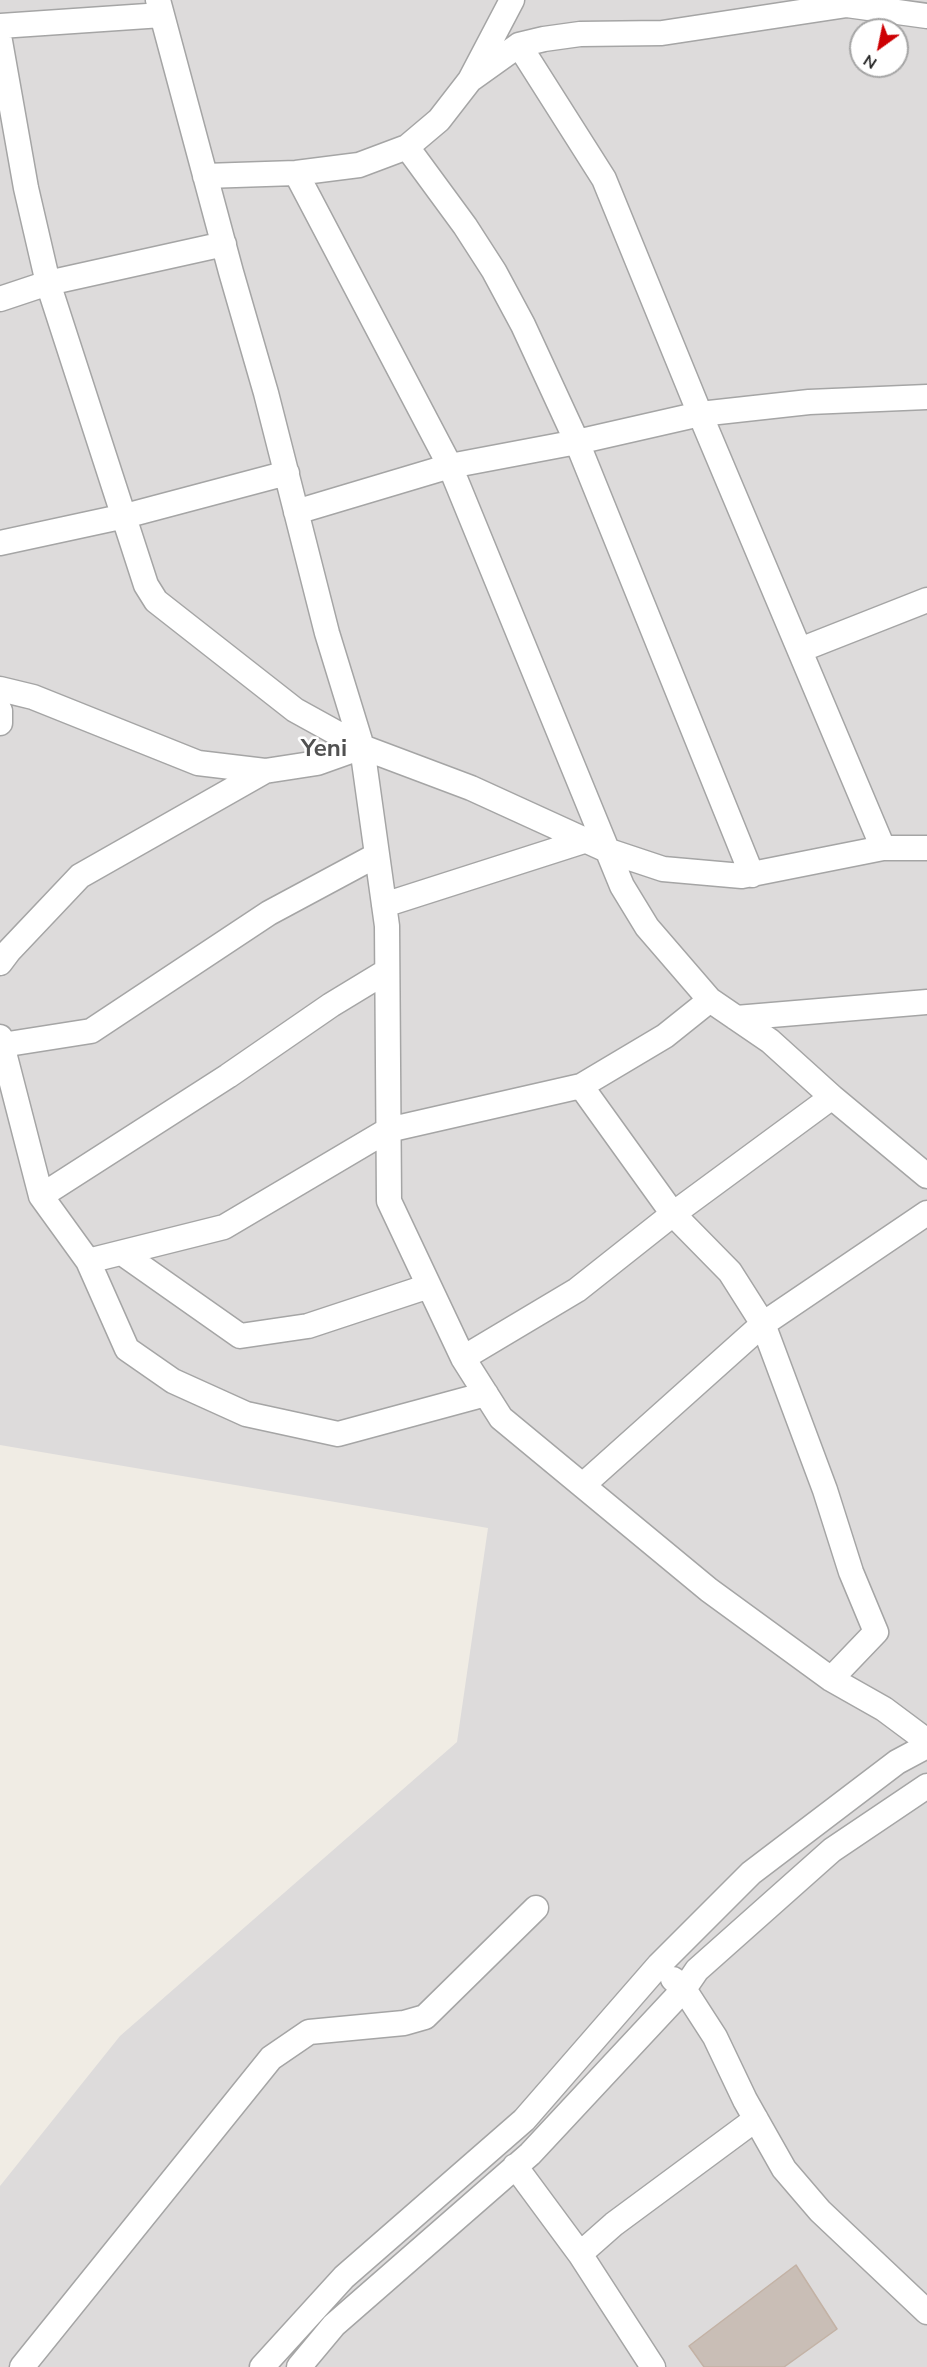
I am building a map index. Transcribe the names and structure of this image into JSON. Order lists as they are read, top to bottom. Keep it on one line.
{"districts":["Yeni"],"north":"bottom left"}
